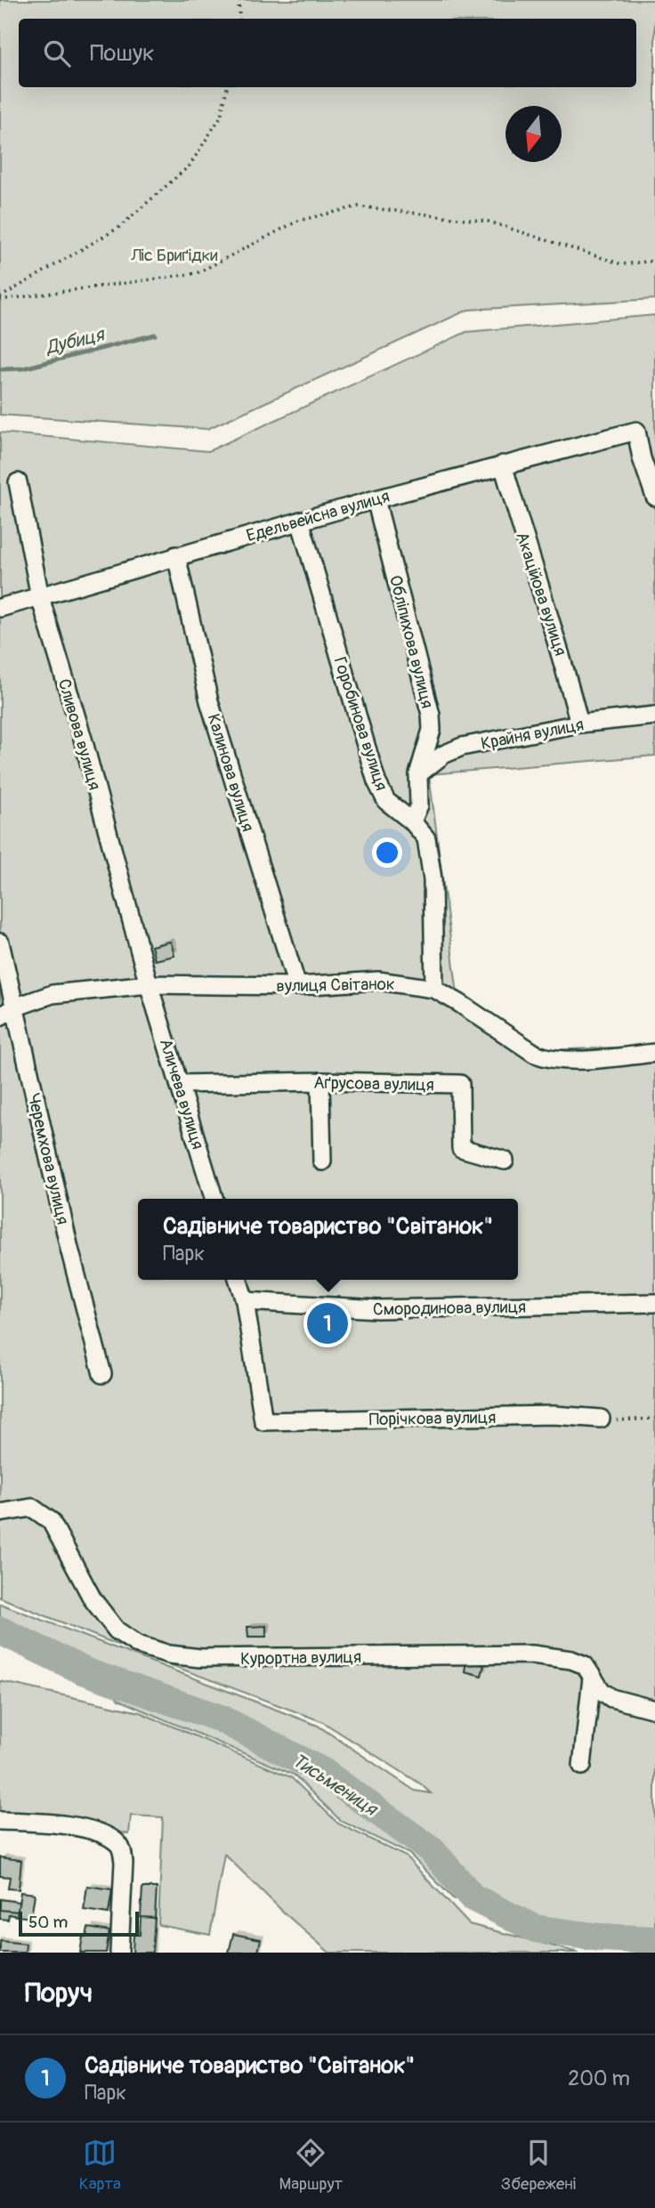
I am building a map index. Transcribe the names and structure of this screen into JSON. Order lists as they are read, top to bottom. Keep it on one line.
{"streets":{"street":["Едельвейсна вулиця","Акаційова вулиця","Обліпихова вулиця","Горобинова вулиця","Крайня вулиця","Сливова вулиця","Калинова вулиця","вулиця Світанок","Аґрусова вулиця","Аличева вулиця","Черемхова вулиця","Смородинова вулиця","Порічкова вулиця","Курортна вулиця"]},"crossings":[["Едельвейсна вулиця","Акаційова вулиця"],["Едельвейсна вулиця","Обліпихова вулиця"],["Едельвейсна вулиця","Горобинова вулиця"],["Едельвейсна вулиця","Сливова вулиця"],["Едельвейсна вулиця","Калинова вулиця"],["Акаційова вулиця","Крайня вулиця"],["Обліпихова вулиця","Горобинова вулиця"],["Обліпихова вулиця","Крайня вулиця"],["Горобинова вулиця","вулиця Світанок"],["Сливова вулиця","вулиця Світанок"],["Сливова вулиця","Аличева вулиця"],["Калинова вулиця","вулиця Світанок"],["вулиця Світанок","Аличева вулиця"],["вулиця Світанок","Черемхова вулиця"],["Аґрусова вулиця","Аличева вулиця"],["Смородинова вулиця","Порічкова вулиця"]],"water":["Дубиця","Тисьмениця"],"parks":["Ліс Бриґідки"],"scale_bar":"50 m","north":"bottom","page":{"search":"Пошук","popup":["Садівниче товариство \"Світанок\"","Парк"],"pins":"1","scale":"50 m","heading":"Поруч","list":[{"mark":"1","name":"Садівниче товариство \"Світанок\"","note":"Парк","value":"200 m"}],"nav":["Карта","Маршрут","Збережені"]}}
